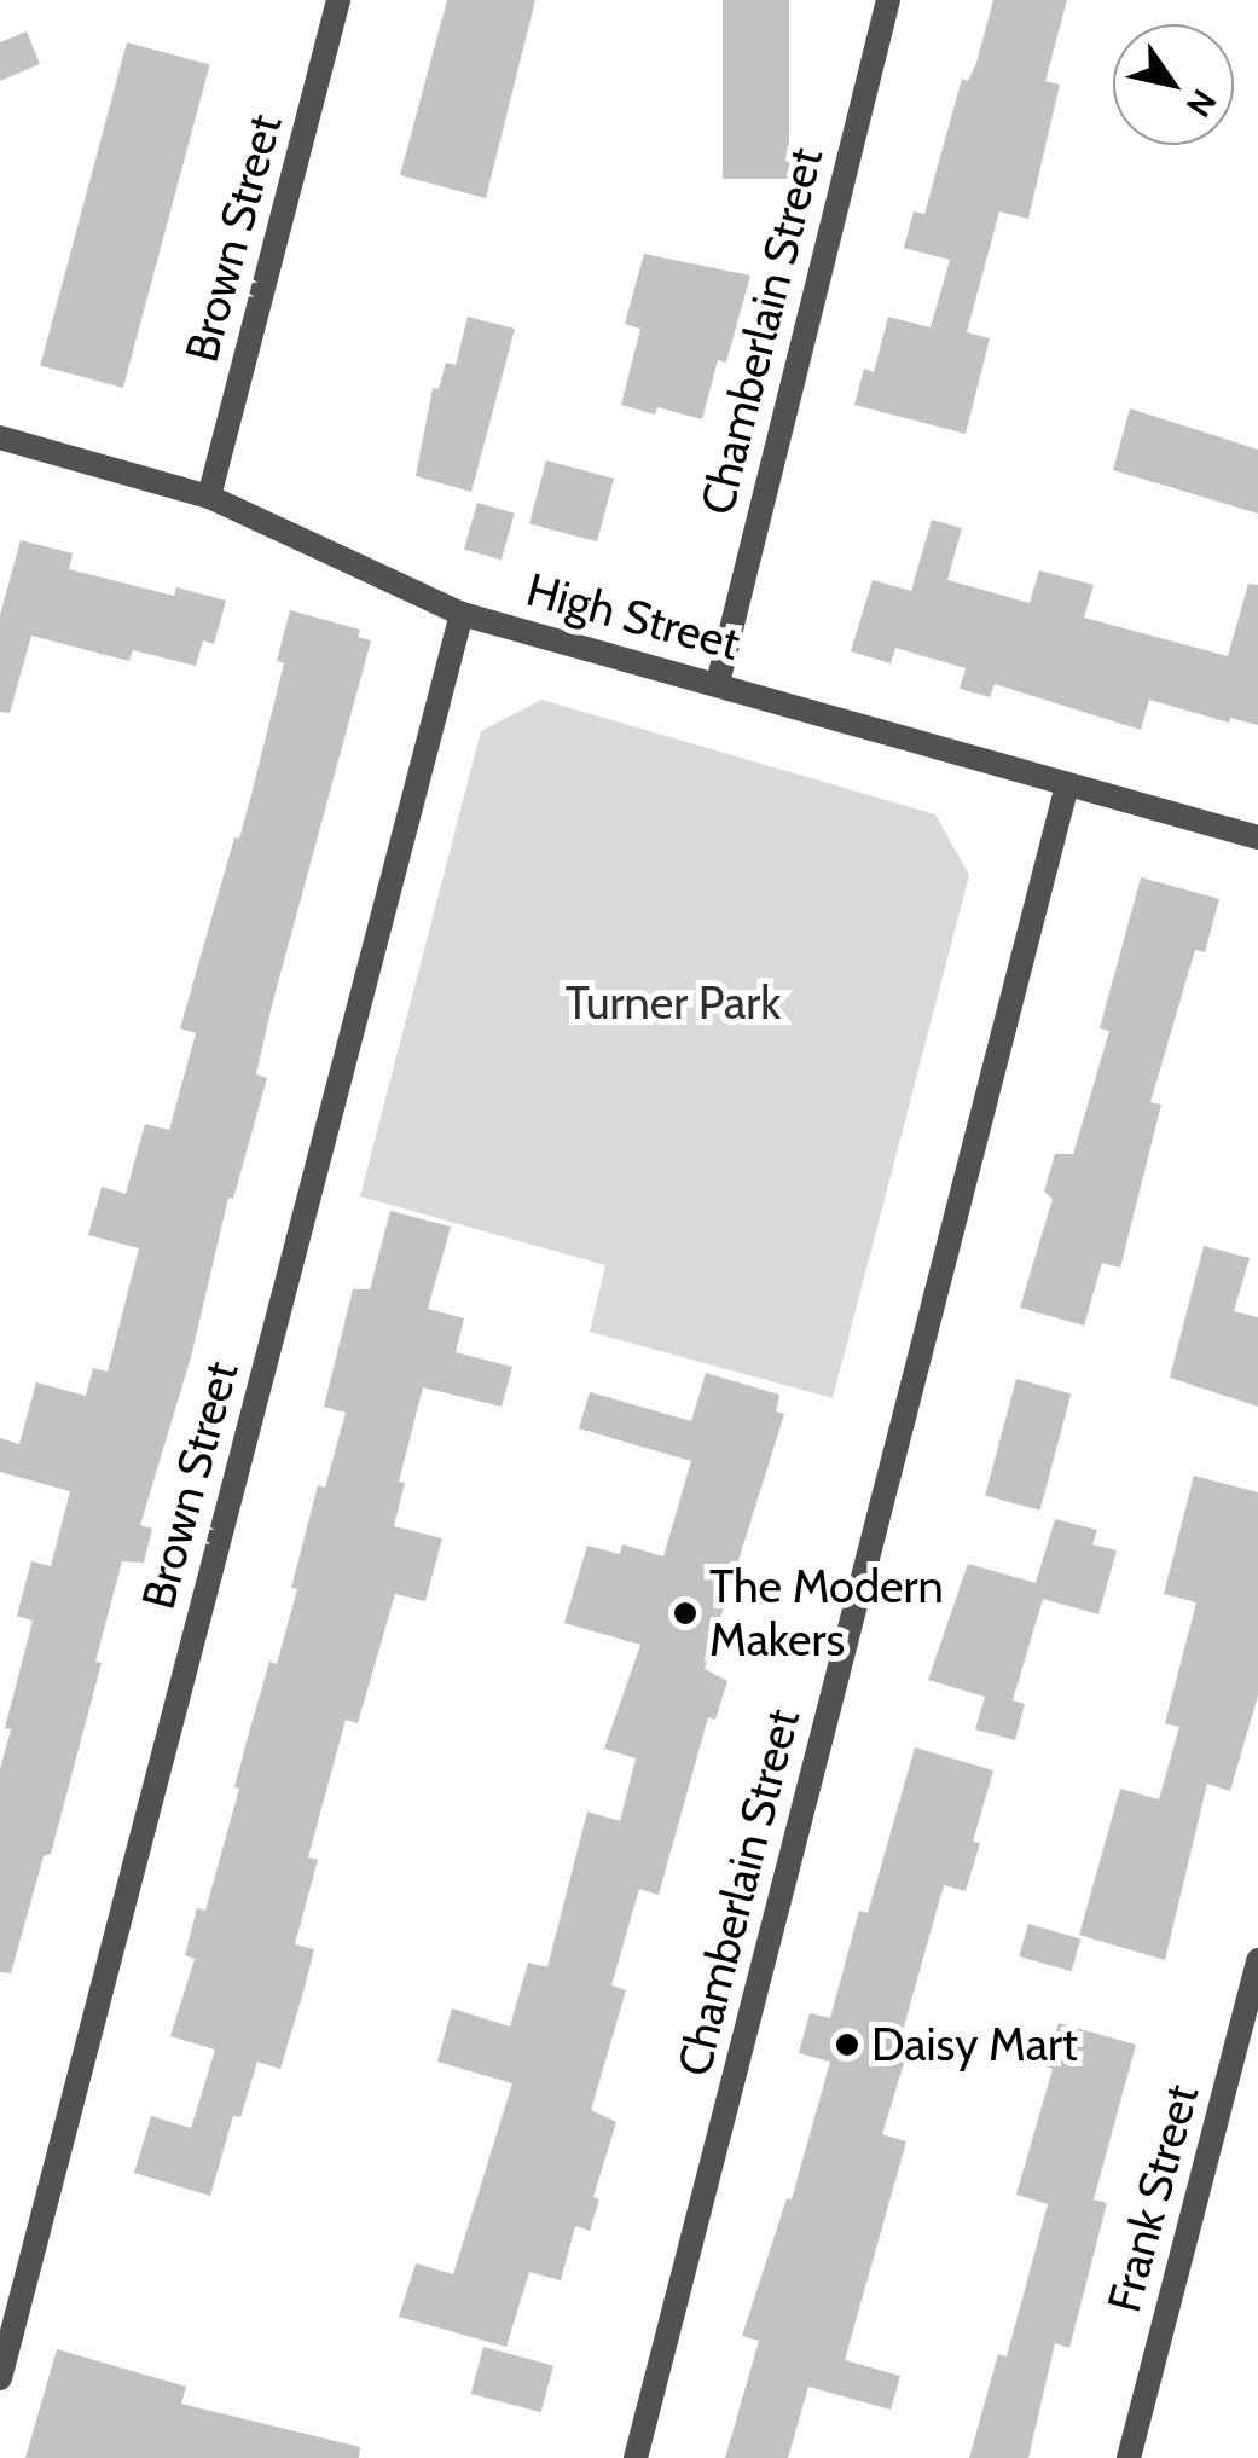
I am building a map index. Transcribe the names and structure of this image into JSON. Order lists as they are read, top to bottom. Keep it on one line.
{"streets":{"street":["Brown Street","Chamberlain Street","High Street","Frank Street"]},"crossings":[["Brown Street","High Street"],["Chamberlain Street","High Street"]],"parks":["Turner Park"],"places":["The Modern Makers","Daisy Mart"],"north":"bottom right"}
